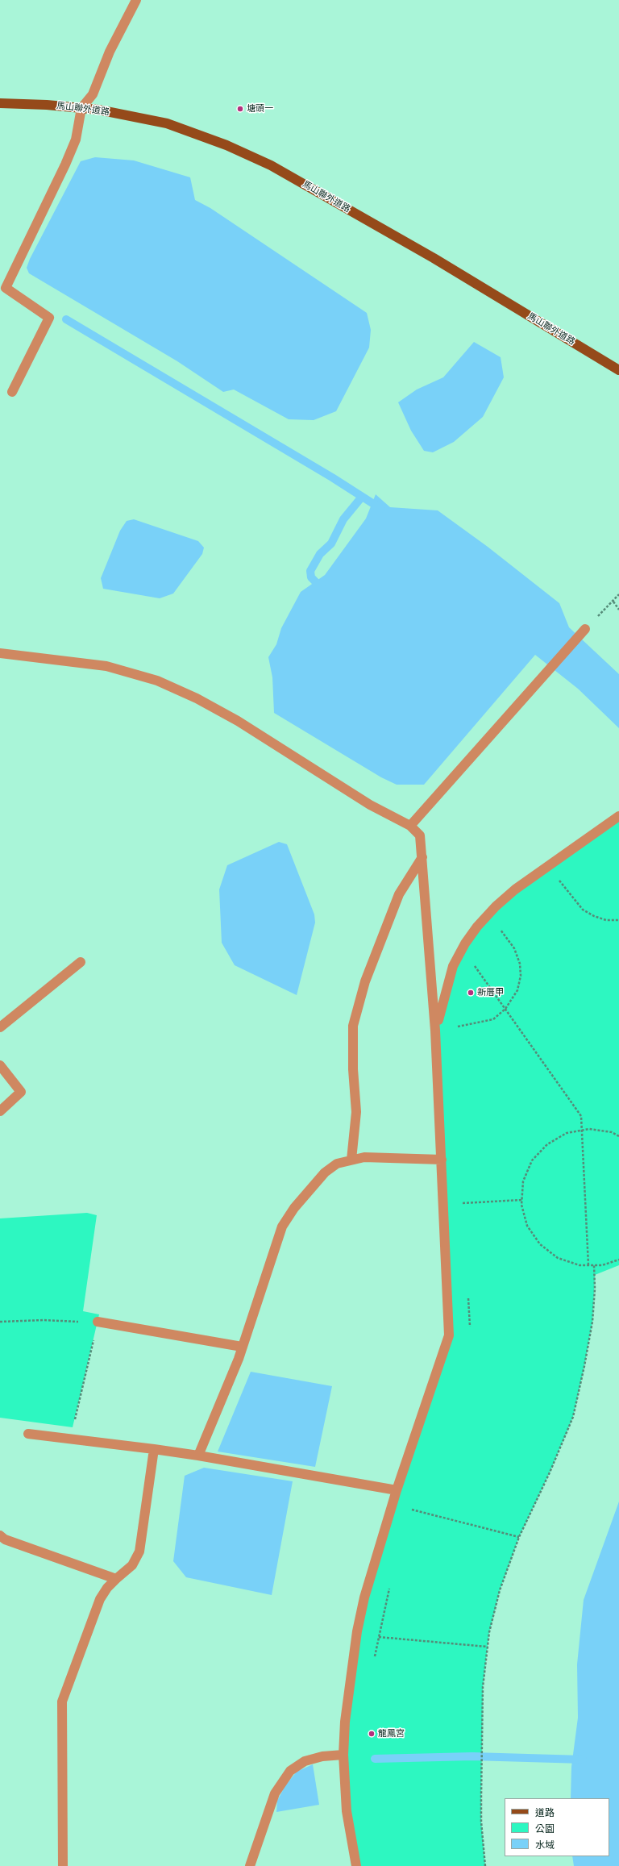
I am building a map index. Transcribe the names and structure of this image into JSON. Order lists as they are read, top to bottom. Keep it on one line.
{"streets":{"main road":["馬山聯外道路"]},"places":["塘頭一","新厝甲","龍鳳宮"],"legend":["道路","公園","水域"]}
